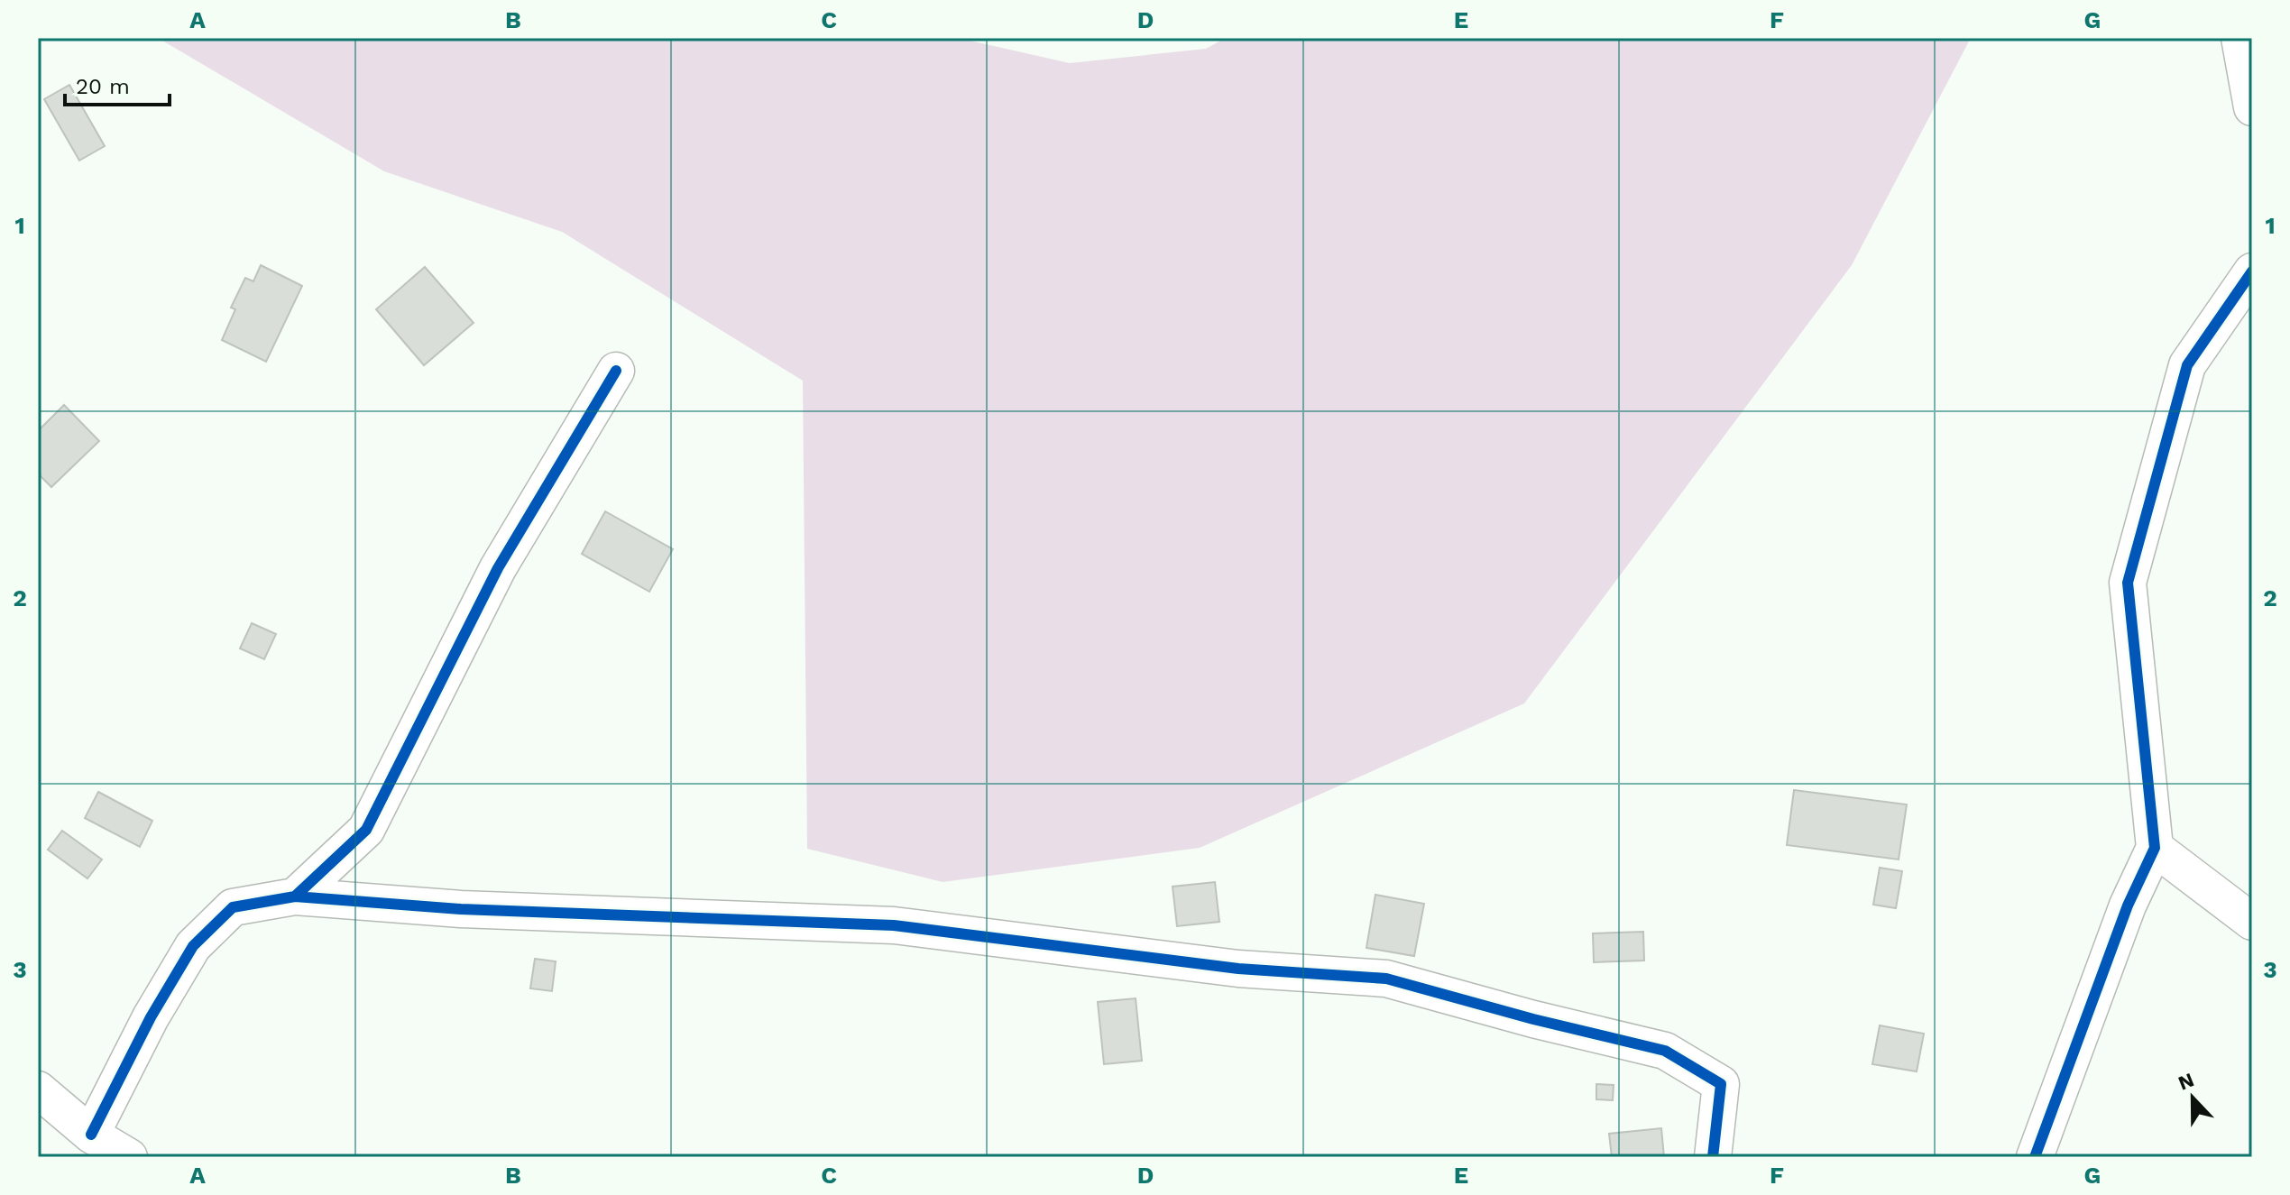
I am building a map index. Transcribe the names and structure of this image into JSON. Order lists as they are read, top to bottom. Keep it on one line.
{"scale_bar":"20 m","north":"top","grid":{"columns":["A","B","C","D","E","F","G"],"rows":["1","2","3"]}}
